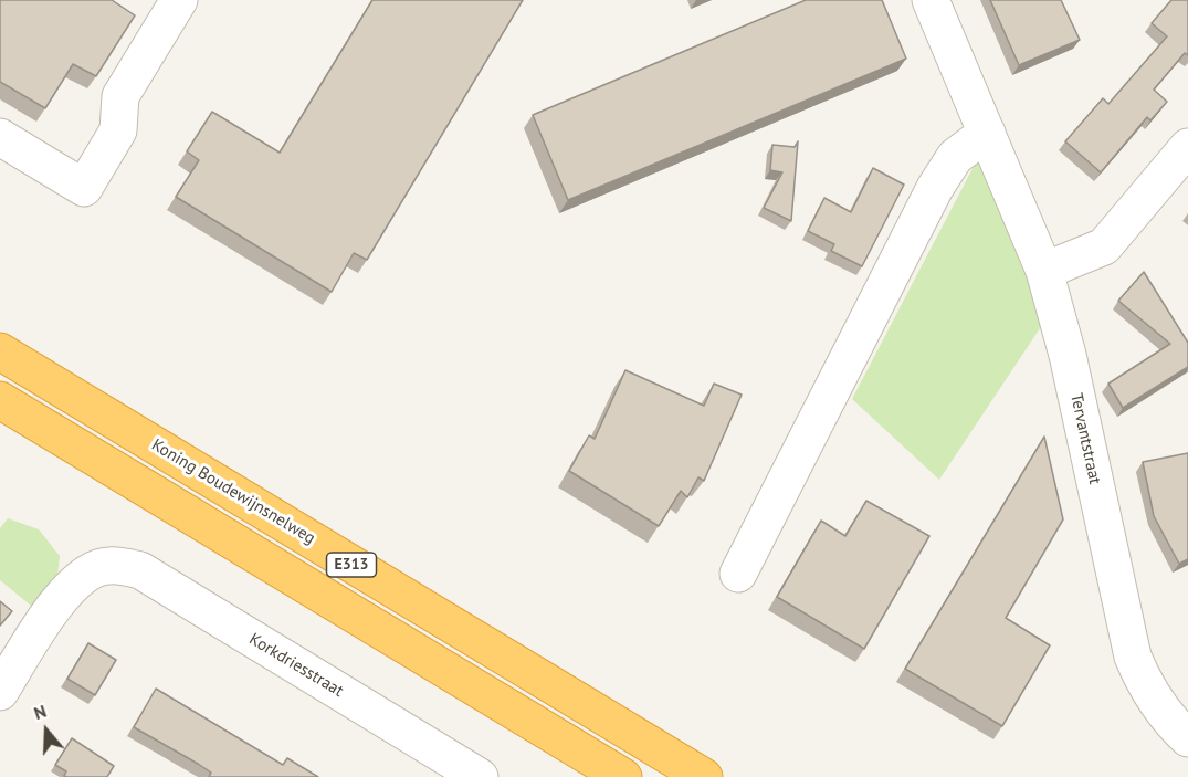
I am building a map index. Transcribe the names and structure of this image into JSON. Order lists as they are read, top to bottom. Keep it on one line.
{"streets":{"highway":["Koning Boudewijnsnelweg","E313"],"street":["Tervantstraat","Korkdriesstraat"]},"north":"top"}
